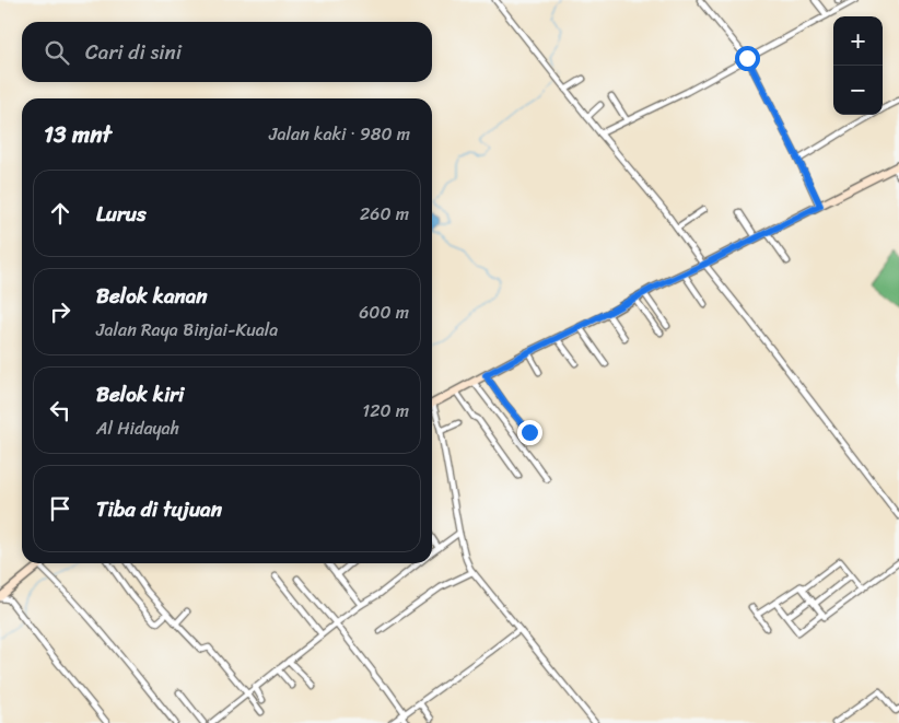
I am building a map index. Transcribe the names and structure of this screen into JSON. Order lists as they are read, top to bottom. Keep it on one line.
{"page":{"map_buttons":["+","−"],"search":"Cari di sini","heading":["13 mnt","Jalan kaki · 980 m"],"list":[["Lurus","260 m"],["Belok kanan","Jalan Raya Binjai-Kuala","600 m"],["Belok kiri","Al Hidayah","120 m"],"Tiba di tujuan"]}}
